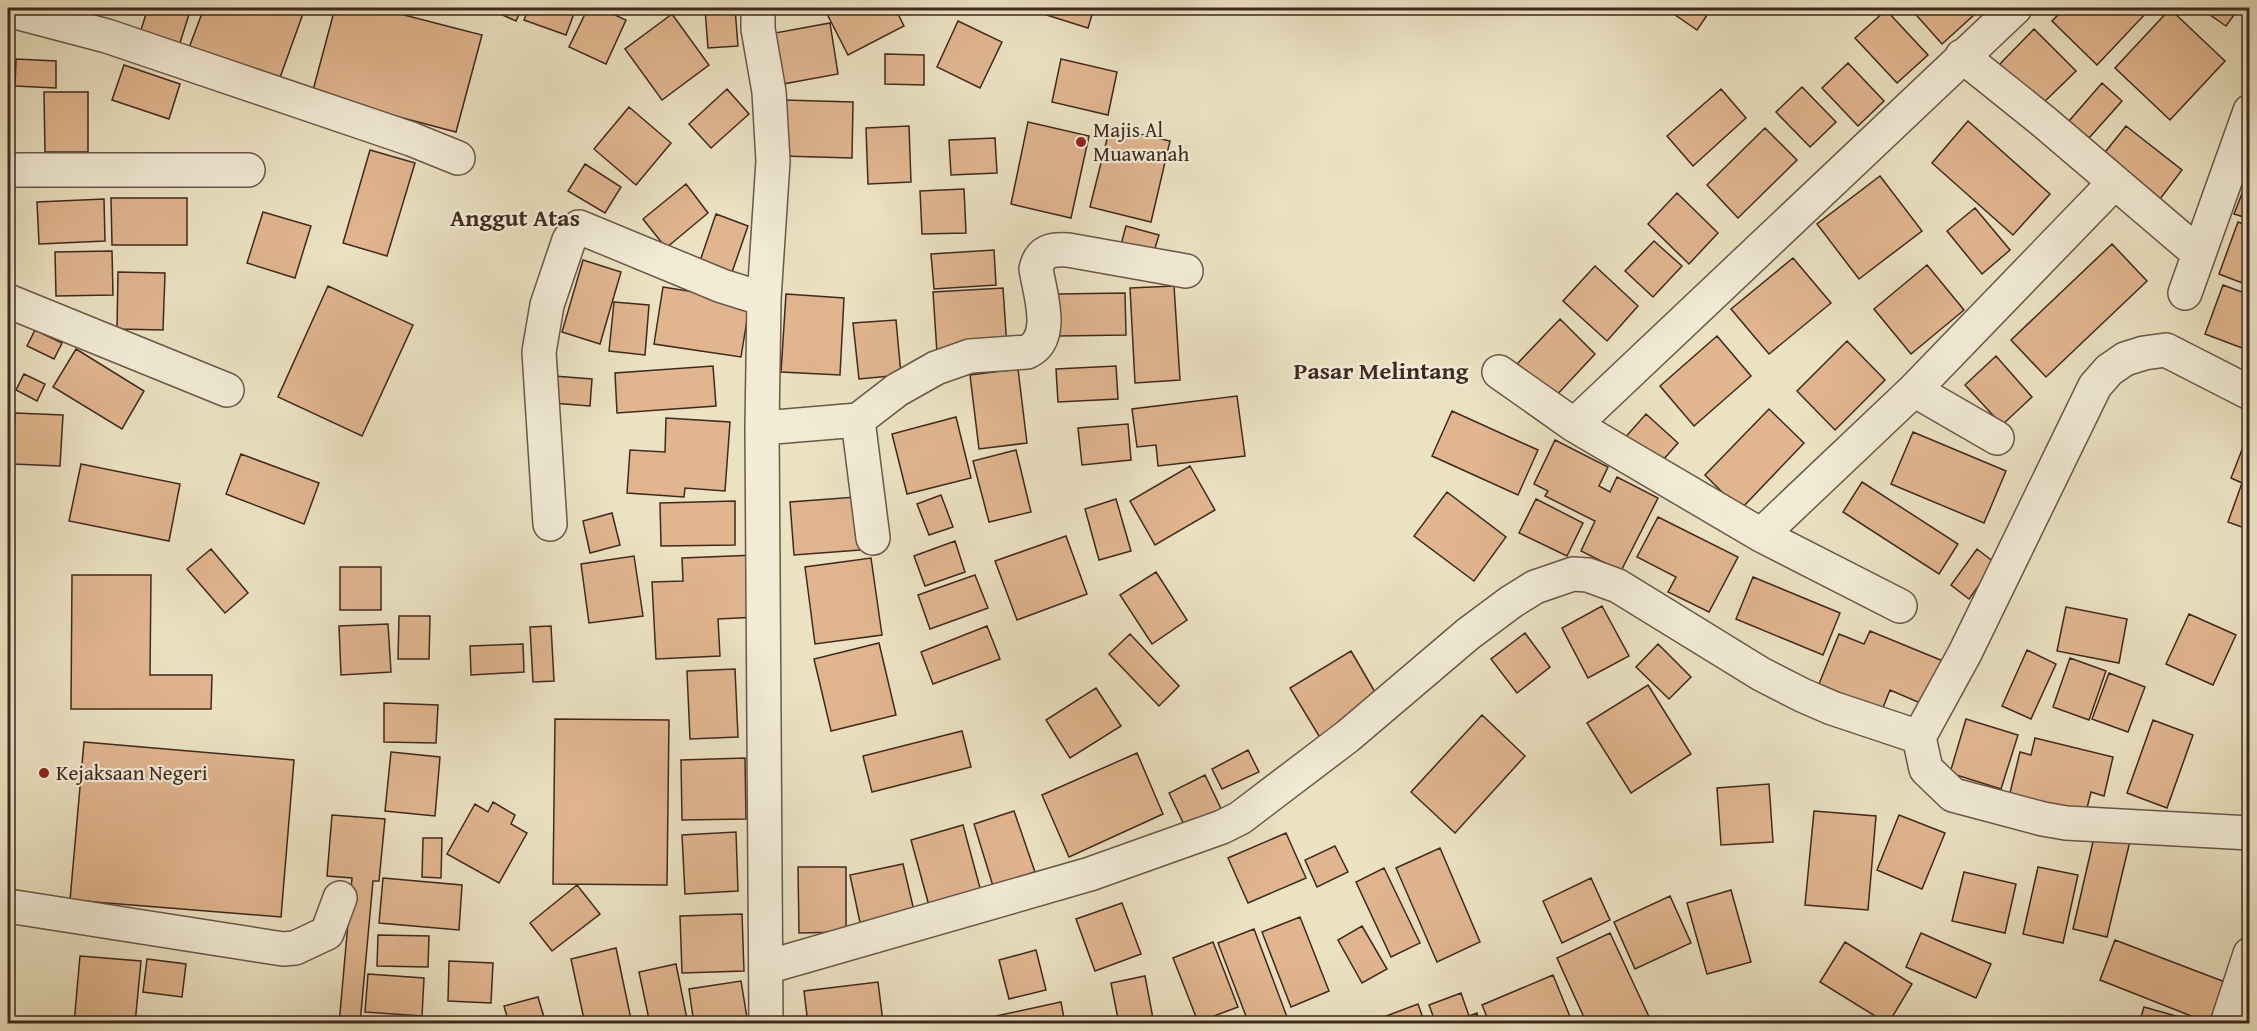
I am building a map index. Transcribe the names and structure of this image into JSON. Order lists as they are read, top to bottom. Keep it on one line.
{"districts":["Anggut Atas","Pasar Melintang"],"places":["Majis Al Muawanah","Kejaksaan Negeri"]}
